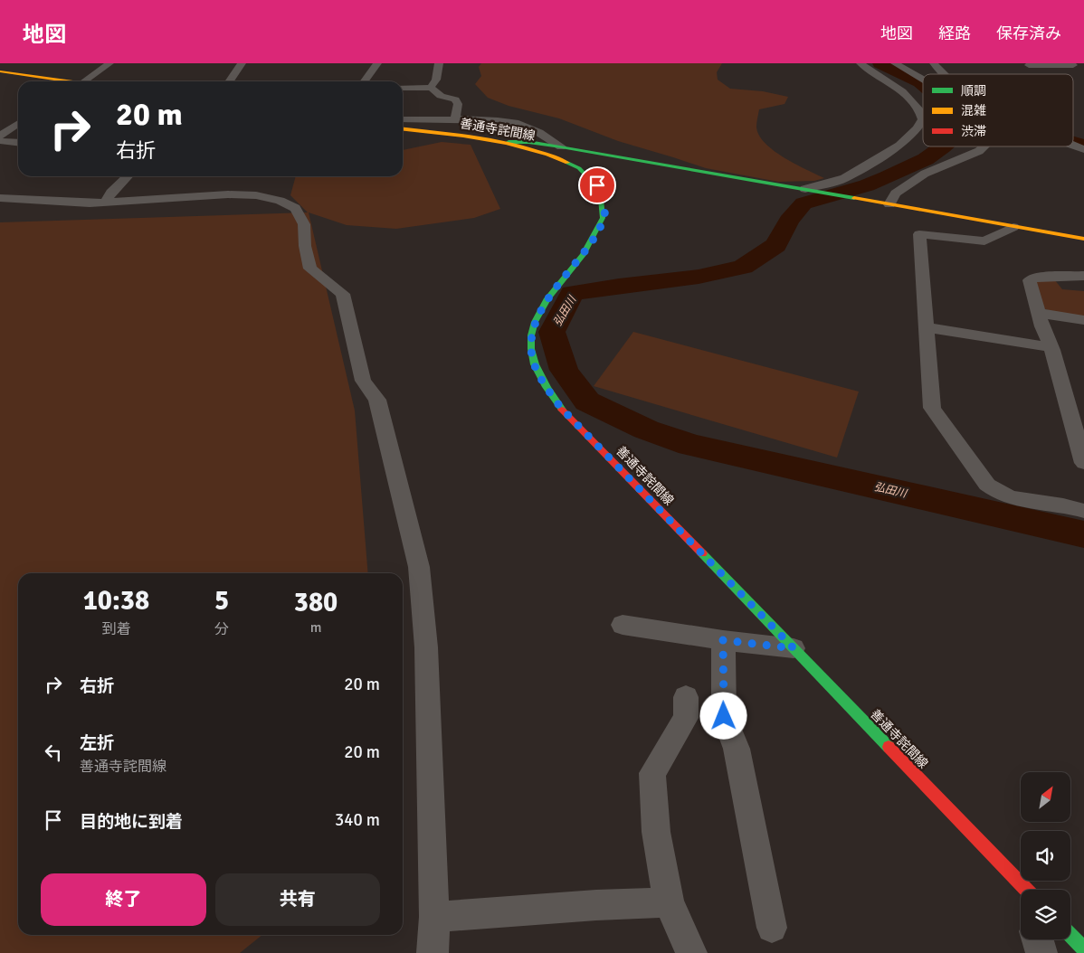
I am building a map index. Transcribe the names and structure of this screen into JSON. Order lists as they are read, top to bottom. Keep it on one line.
{"streets":{"main road":["善通寺詫間線"]},"water":["弘田川"],"legend":["順調","混雑","渋滞"],"north":"top right","page":{"header":"地図","nav":["地図","経路","保存済み"],"turn":["20 m","右折"],"eta":["10:38","到着","5","分","380","m"],"list":[{"name":"右折","value":"20 m"},{"name":"左折","note":"善通寺詫間線","value":"20 m"},{"name":"目的地に到着","value":"340 m"}],"buttons":["終了","共有"]}}
